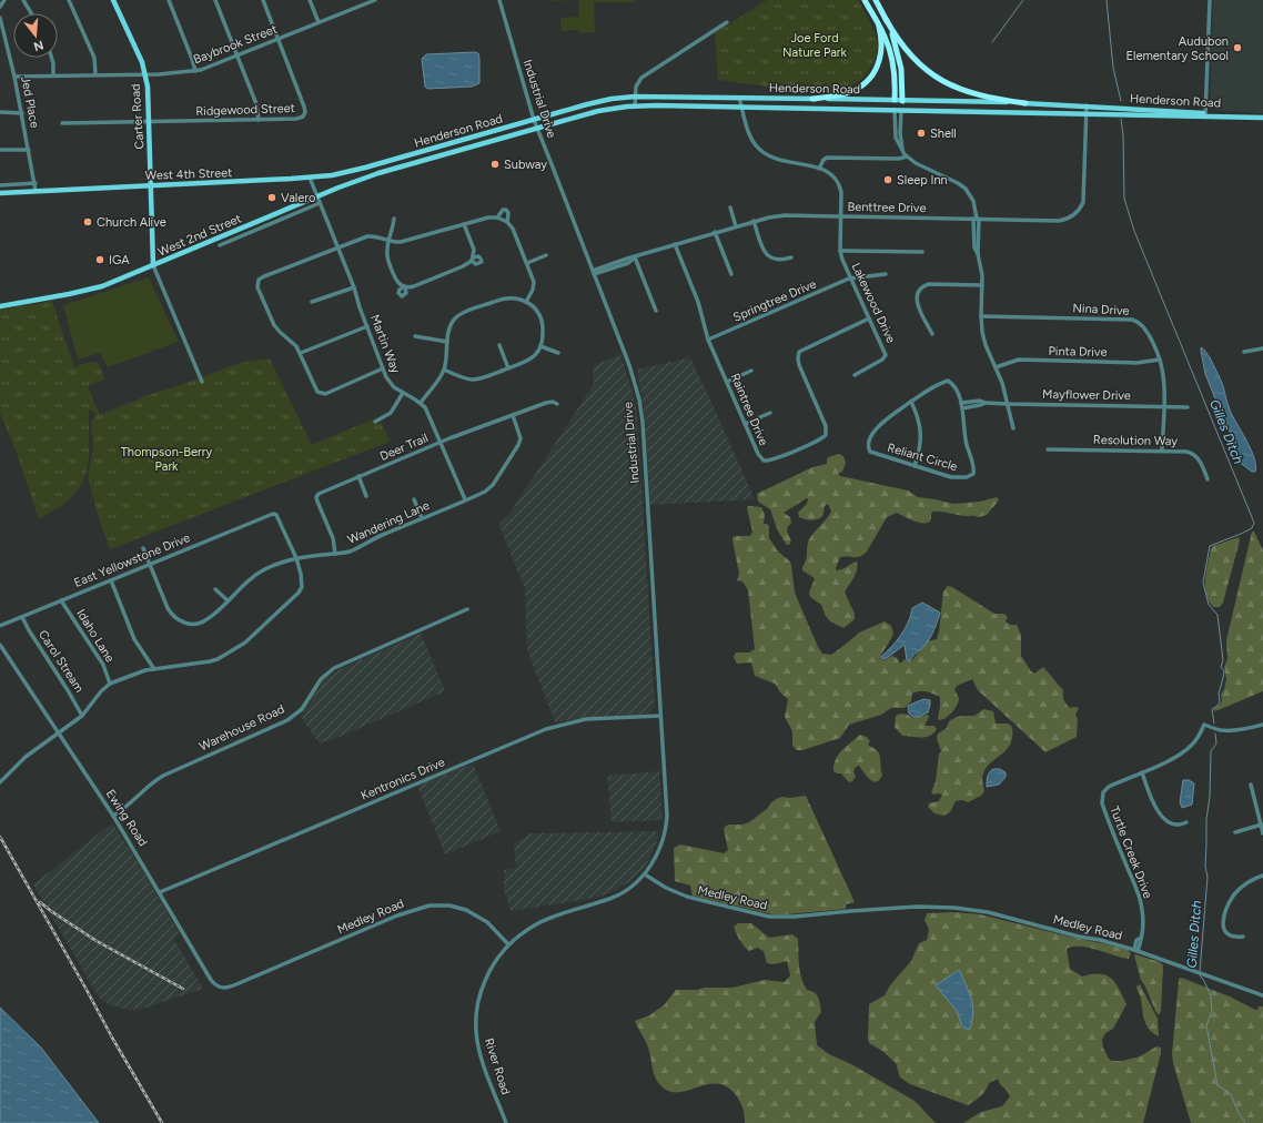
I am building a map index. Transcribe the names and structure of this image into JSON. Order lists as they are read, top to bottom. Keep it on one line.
{"streets":{"main road":["Henderson Road","Carter Road","West 4th Street","West 2nd Street"],"street":["Baybrook Street","Industrial Drive","Jed Place","Ridgewood Street","Benttree Drive","Springtree Drive","Lakewood Drive","Nina Drive","Martin Way","Pinta Drive","Mayflower Drive","Raintree Drive","Resolution Way","Deer Trail","Reliant Circle","Wandering Lane","East Yellowstone Drive","Idaho Lane","Carol Stream","Warehouse Road","Kentronics Drive","Ewing Road","Turtle Creek Drive","Medley Road","River Road"]},"crossings":[["Baybrook Street","Jed Place"],["Baybrook Street","Ridgewood Street"],["Baybrook Street","Carter Road"],["Henderson Road","Industrial Drive"],["Henderson Road","West 4th Street"],["Henderson Road","Benttree Drive"],["Henderson Road","West 2nd Street"],["Henderson Road","Lakewood Drive"],["Industrial Drive","Benttree Drive"],["Industrial Drive","Kentronics Drive"],["Industrial Drive","Medley Road"],["Jed Place","West 4th Street"],["Ridgewood Street","Carter Road"],["Carter Road","West 4th Street"],["Carter Road","West 2nd Street"],["West 4th Street","Martin Way"],["Benttree Drive","Lakewood Drive"],["Benttree Drive","Raintree Drive"],["West 2nd Street","Martin Way"],["Springtree Drive","Lakewood Drive"],["Springtree Drive","Raintree Drive"],["Lakewood Drive","Raintree Drive"],["Nina Drive","Pinta Drive"],["Nina Drive","Mayflower Drive"],["Nina Drive","Resolution Way"],["Martin Way","Deer Trail"],["Martin Way","Wandering Lane"],["Mayflower Drive","Reliant Circle"],["Deer Trail","Wandering Lane"],["Wandering Lane","East Yellowstone Drive"],["East Yellowstone Drive","Idaho Lane"],["East Yellowstone Drive","Carol Stream"],["Warehouse Road","Ewing Road"],["Kentronics Drive","Ewing Road"],["Ewing Road","Medley Road"],["Turtle Creek Drive","Medley Road"],["Medley Road","River Road"]],"water":["Gilles Ditch"],"parks":["Joe Ford Nature Park","Thompson-Berry Park"],"places":["Audubon Elementary School","Shell","Subway","Sleep Inn","Valero","Church Alive","IGA"],"north":"bottom"}
